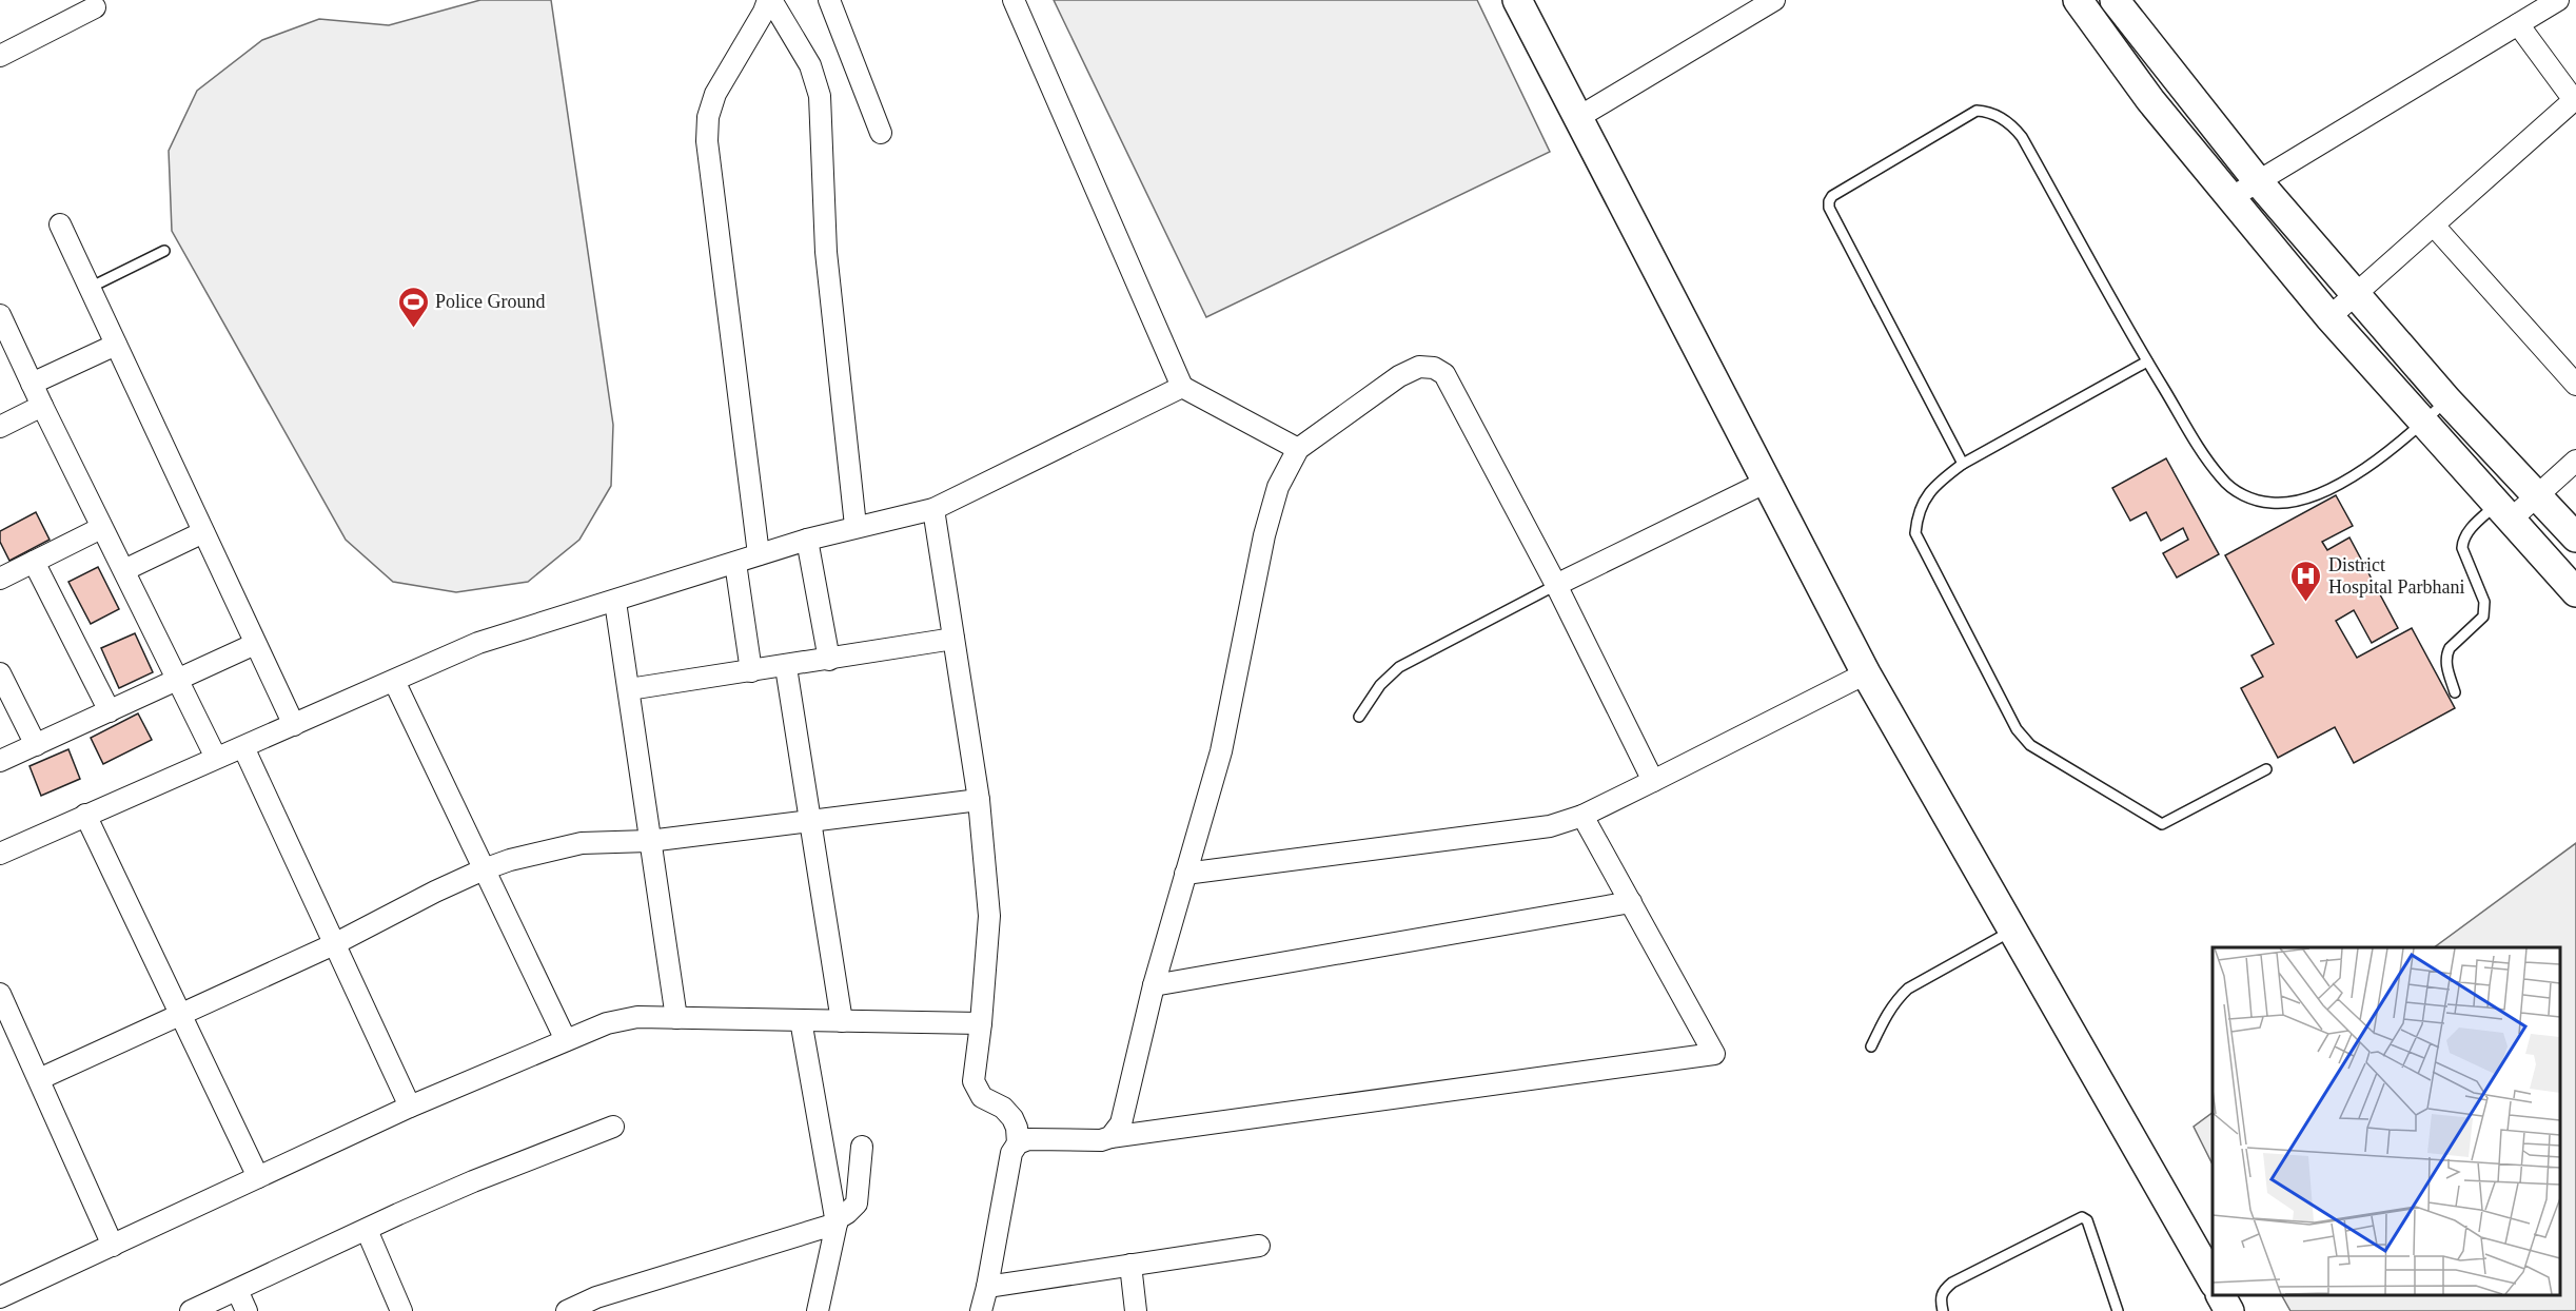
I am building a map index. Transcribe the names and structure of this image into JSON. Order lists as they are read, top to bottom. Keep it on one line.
{"places":{"sports":["Police Ground"],"hospital":["District Hospital Parbhani"]}}
